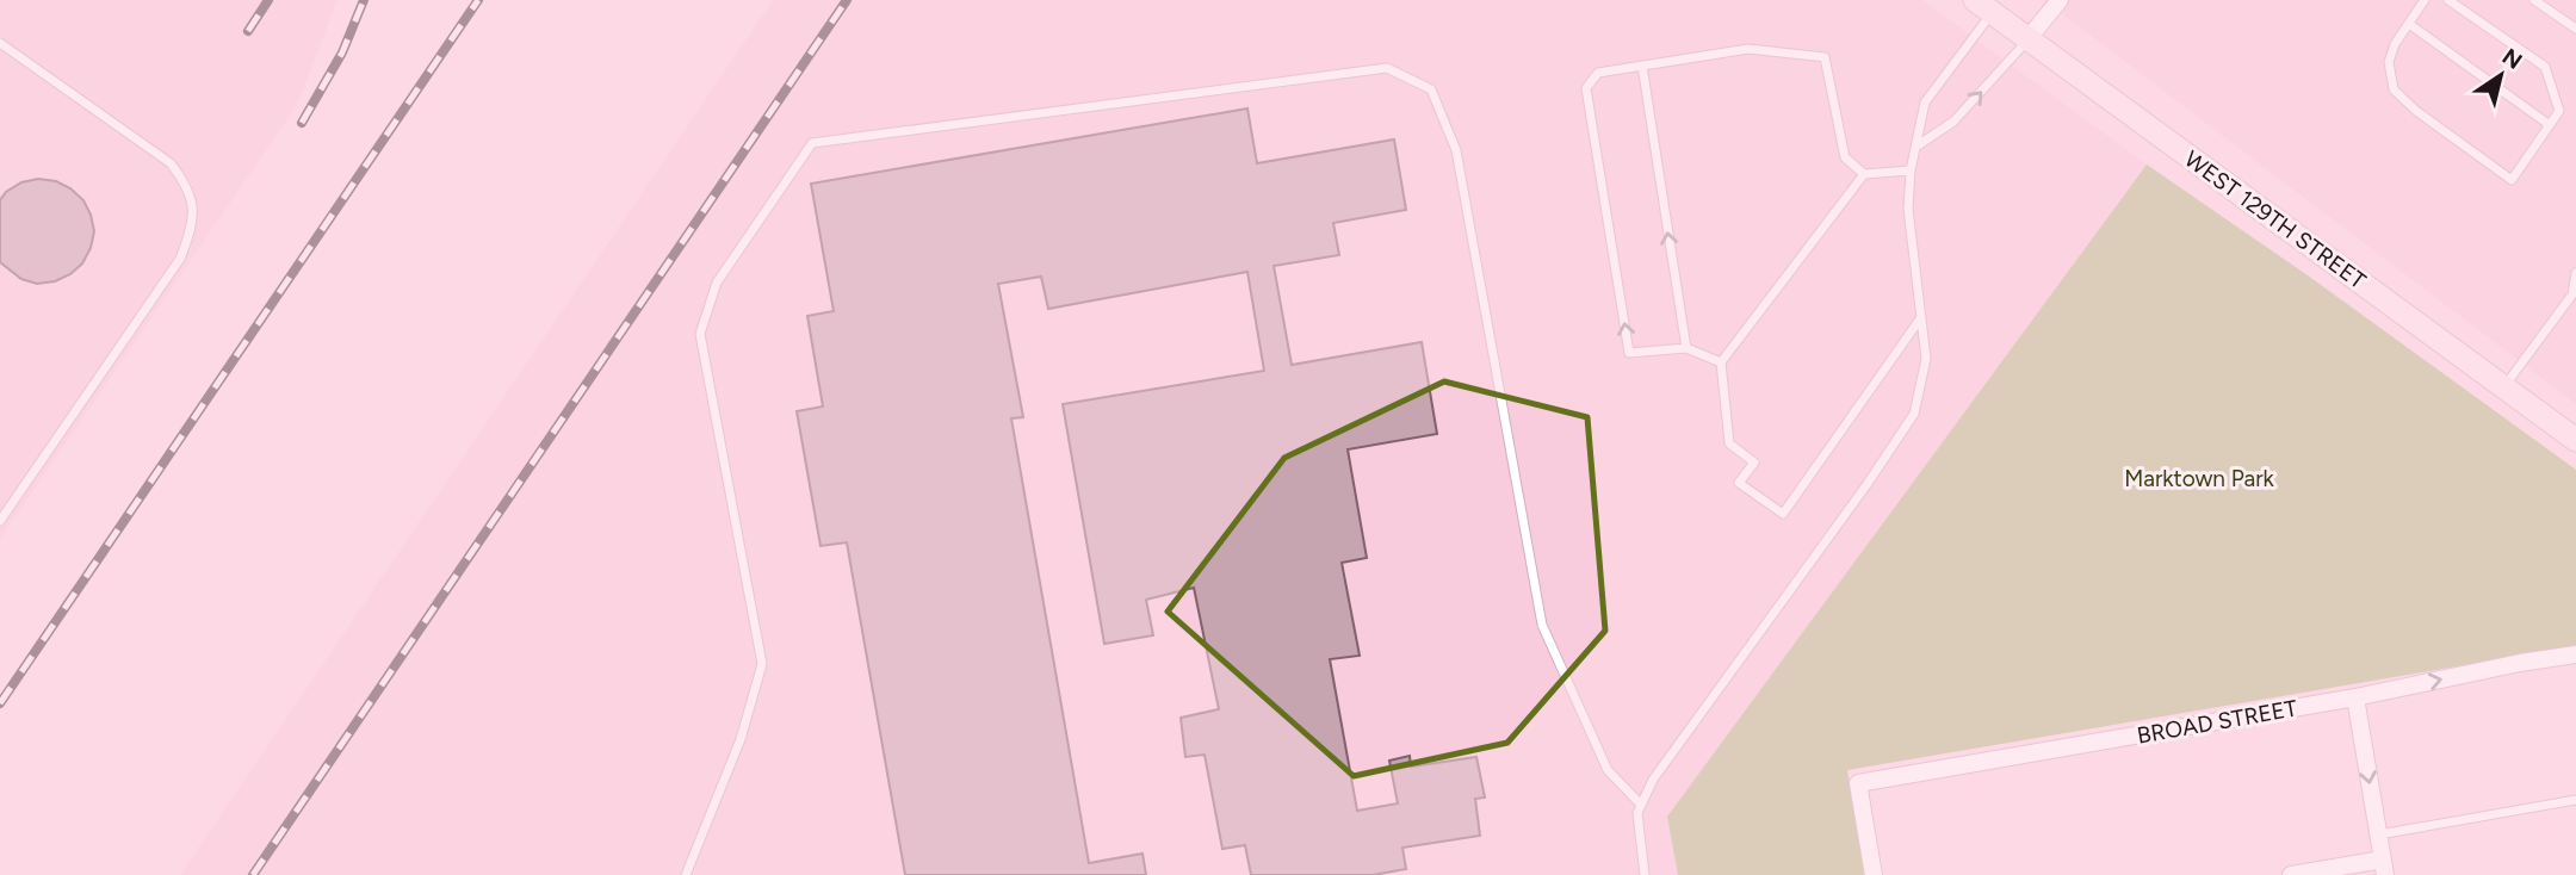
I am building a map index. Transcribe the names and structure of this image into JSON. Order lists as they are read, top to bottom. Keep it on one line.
{"streets":{"main road":["WEST 129TH STREET"],"street":["BROAD STREET"]},"parks":["Marktown Park"],"north":"top right"}
